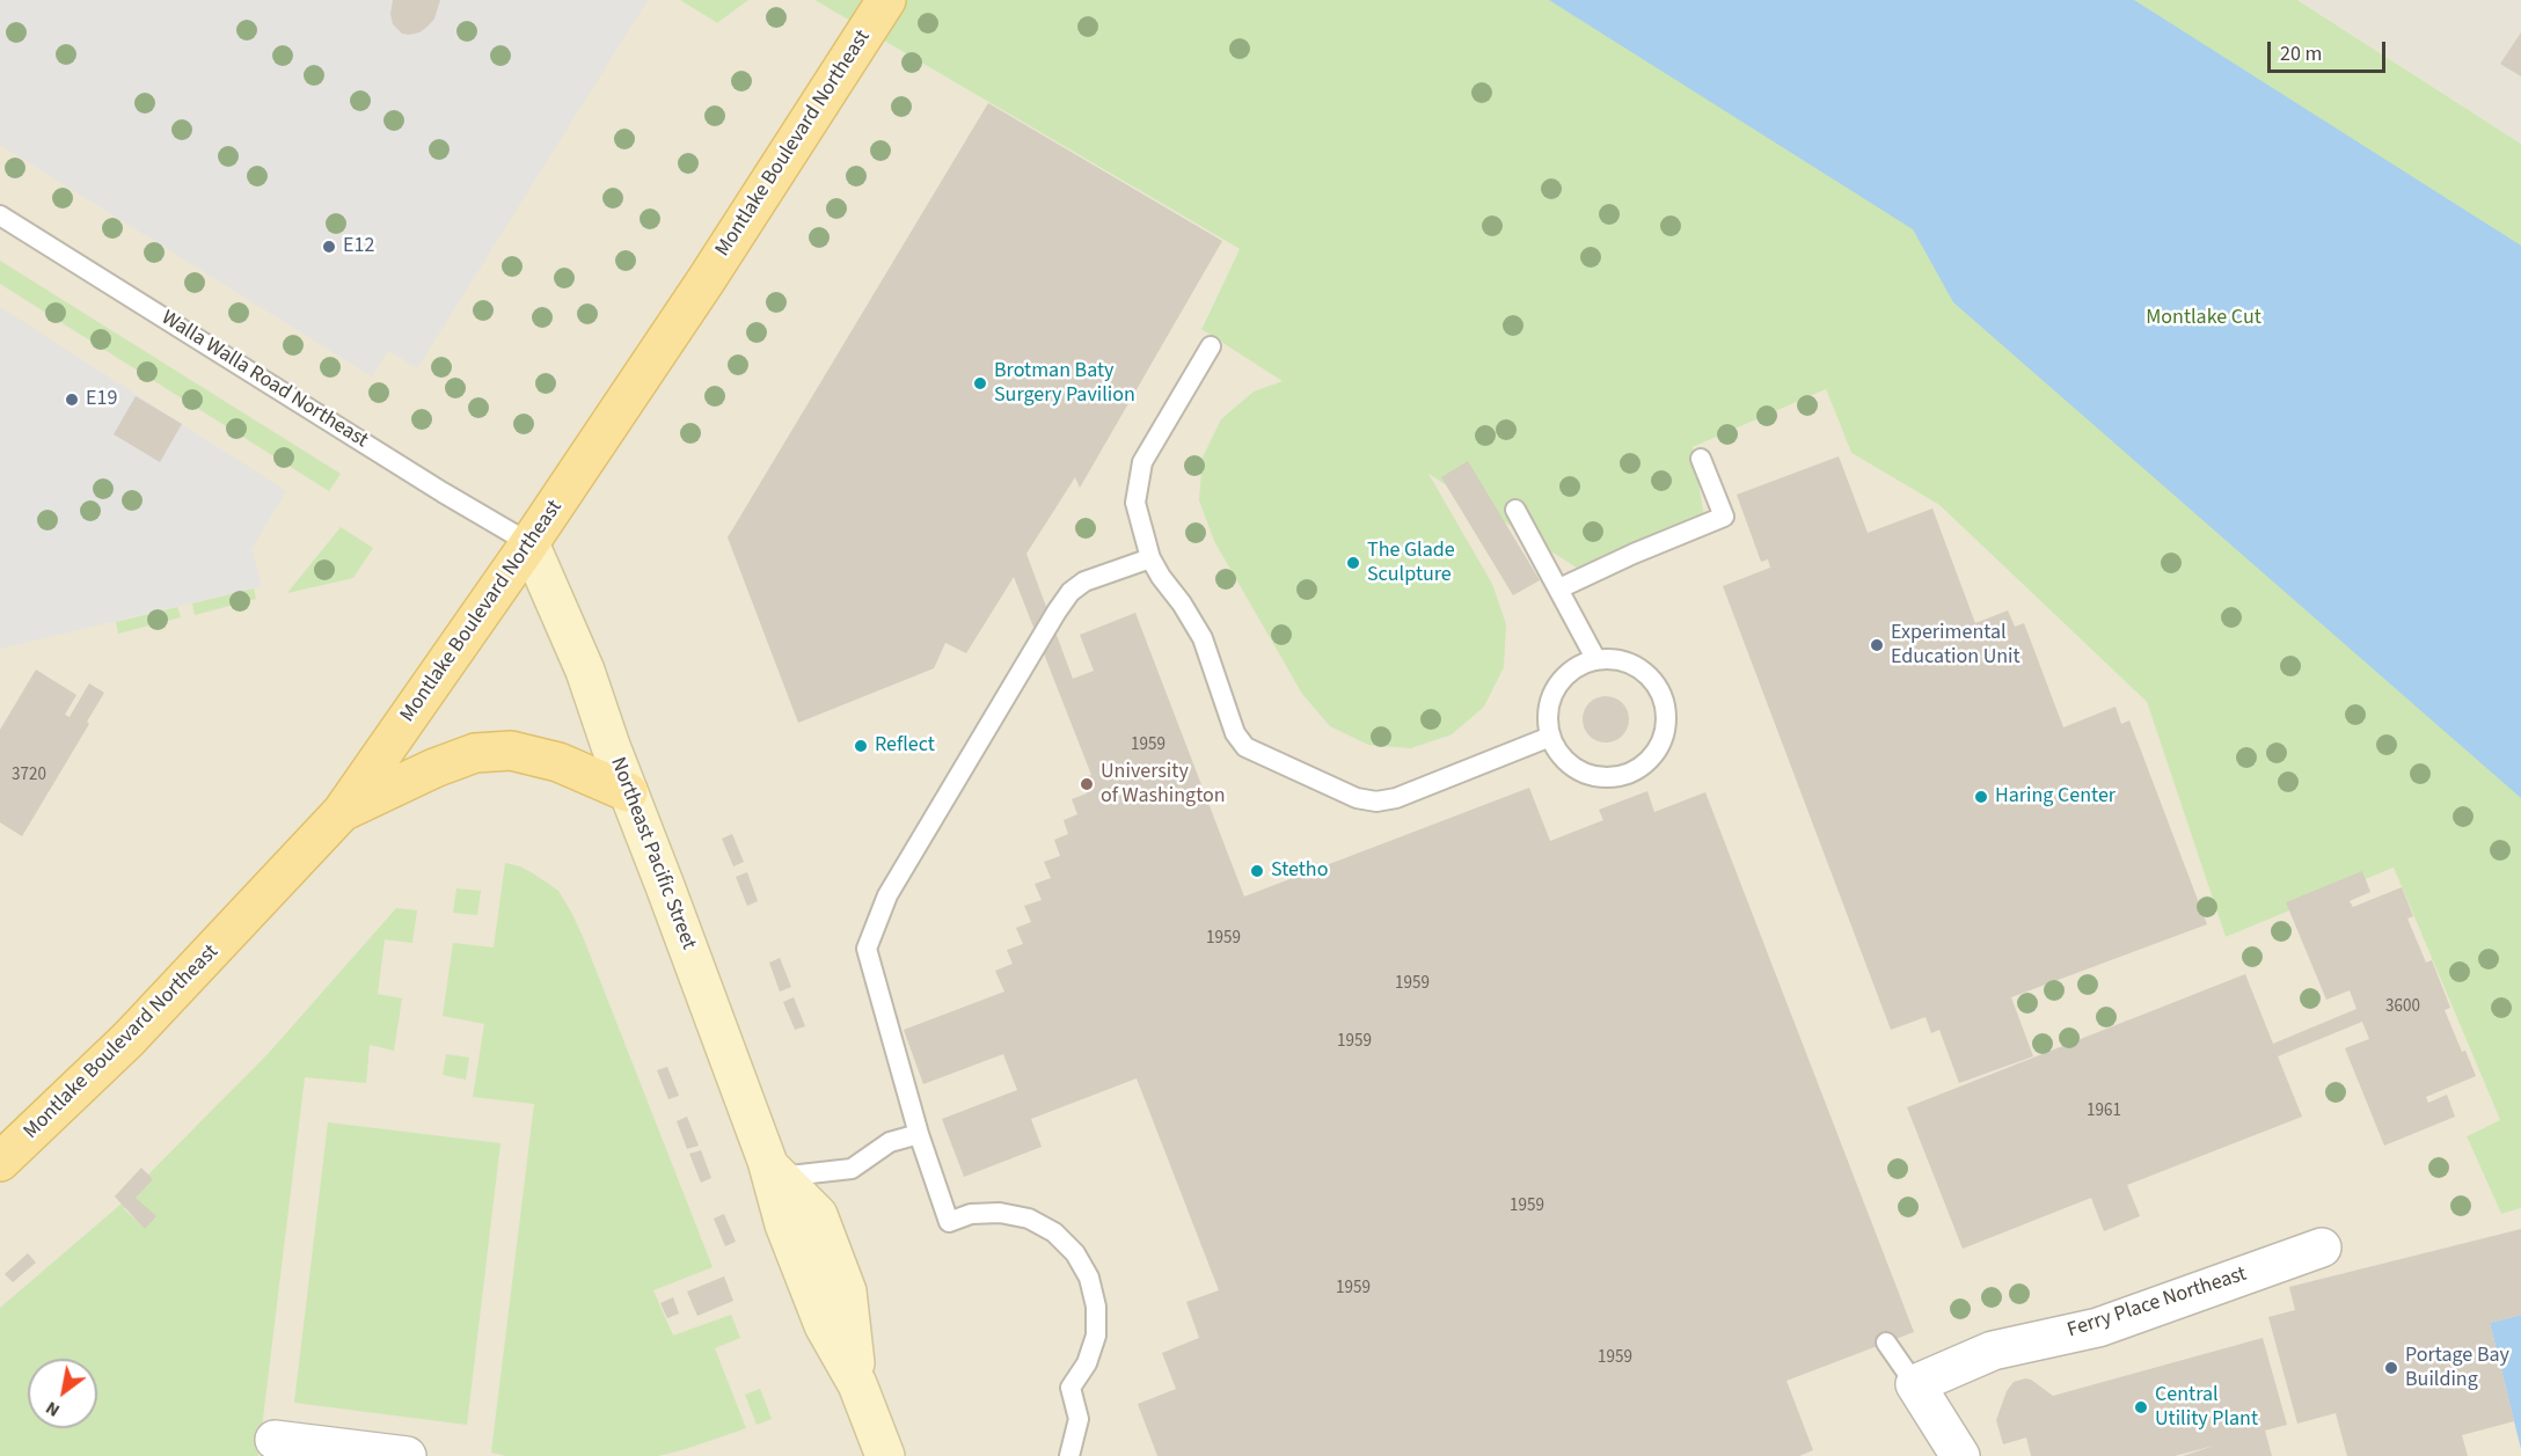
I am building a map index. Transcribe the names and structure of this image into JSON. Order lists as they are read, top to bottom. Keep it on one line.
{"streets":{"main road":["Montlake Boulevard Northeast","Northeast Pacific Street"],"street":["Ferry Place Northeast"],"lane":["Walla Walla Road Northeast"]},"crossings":[["Montlake Boulevard Northeast","Walla Walla Road Northeast"],["Montlake Boulevard Northeast","Northeast Pacific Street"],["Walla Walla Road Northeast","Northeast Pacific Street"]],"parks":["Montlake Cut"],"places":["E12","Brotman Baty Surgery Pavilion","E19","The Glade Sculpture","Experimental Education Unit","Reflect","University of Washington","Haring Center","Stetho","Portage Bay Building","Central Utility Plant"],"house_numbers":["1959","3720","1959","1959","3600","1959","1961","1959","1959","1959"],"scale_bar":"20 m","north":"bottom left"}
